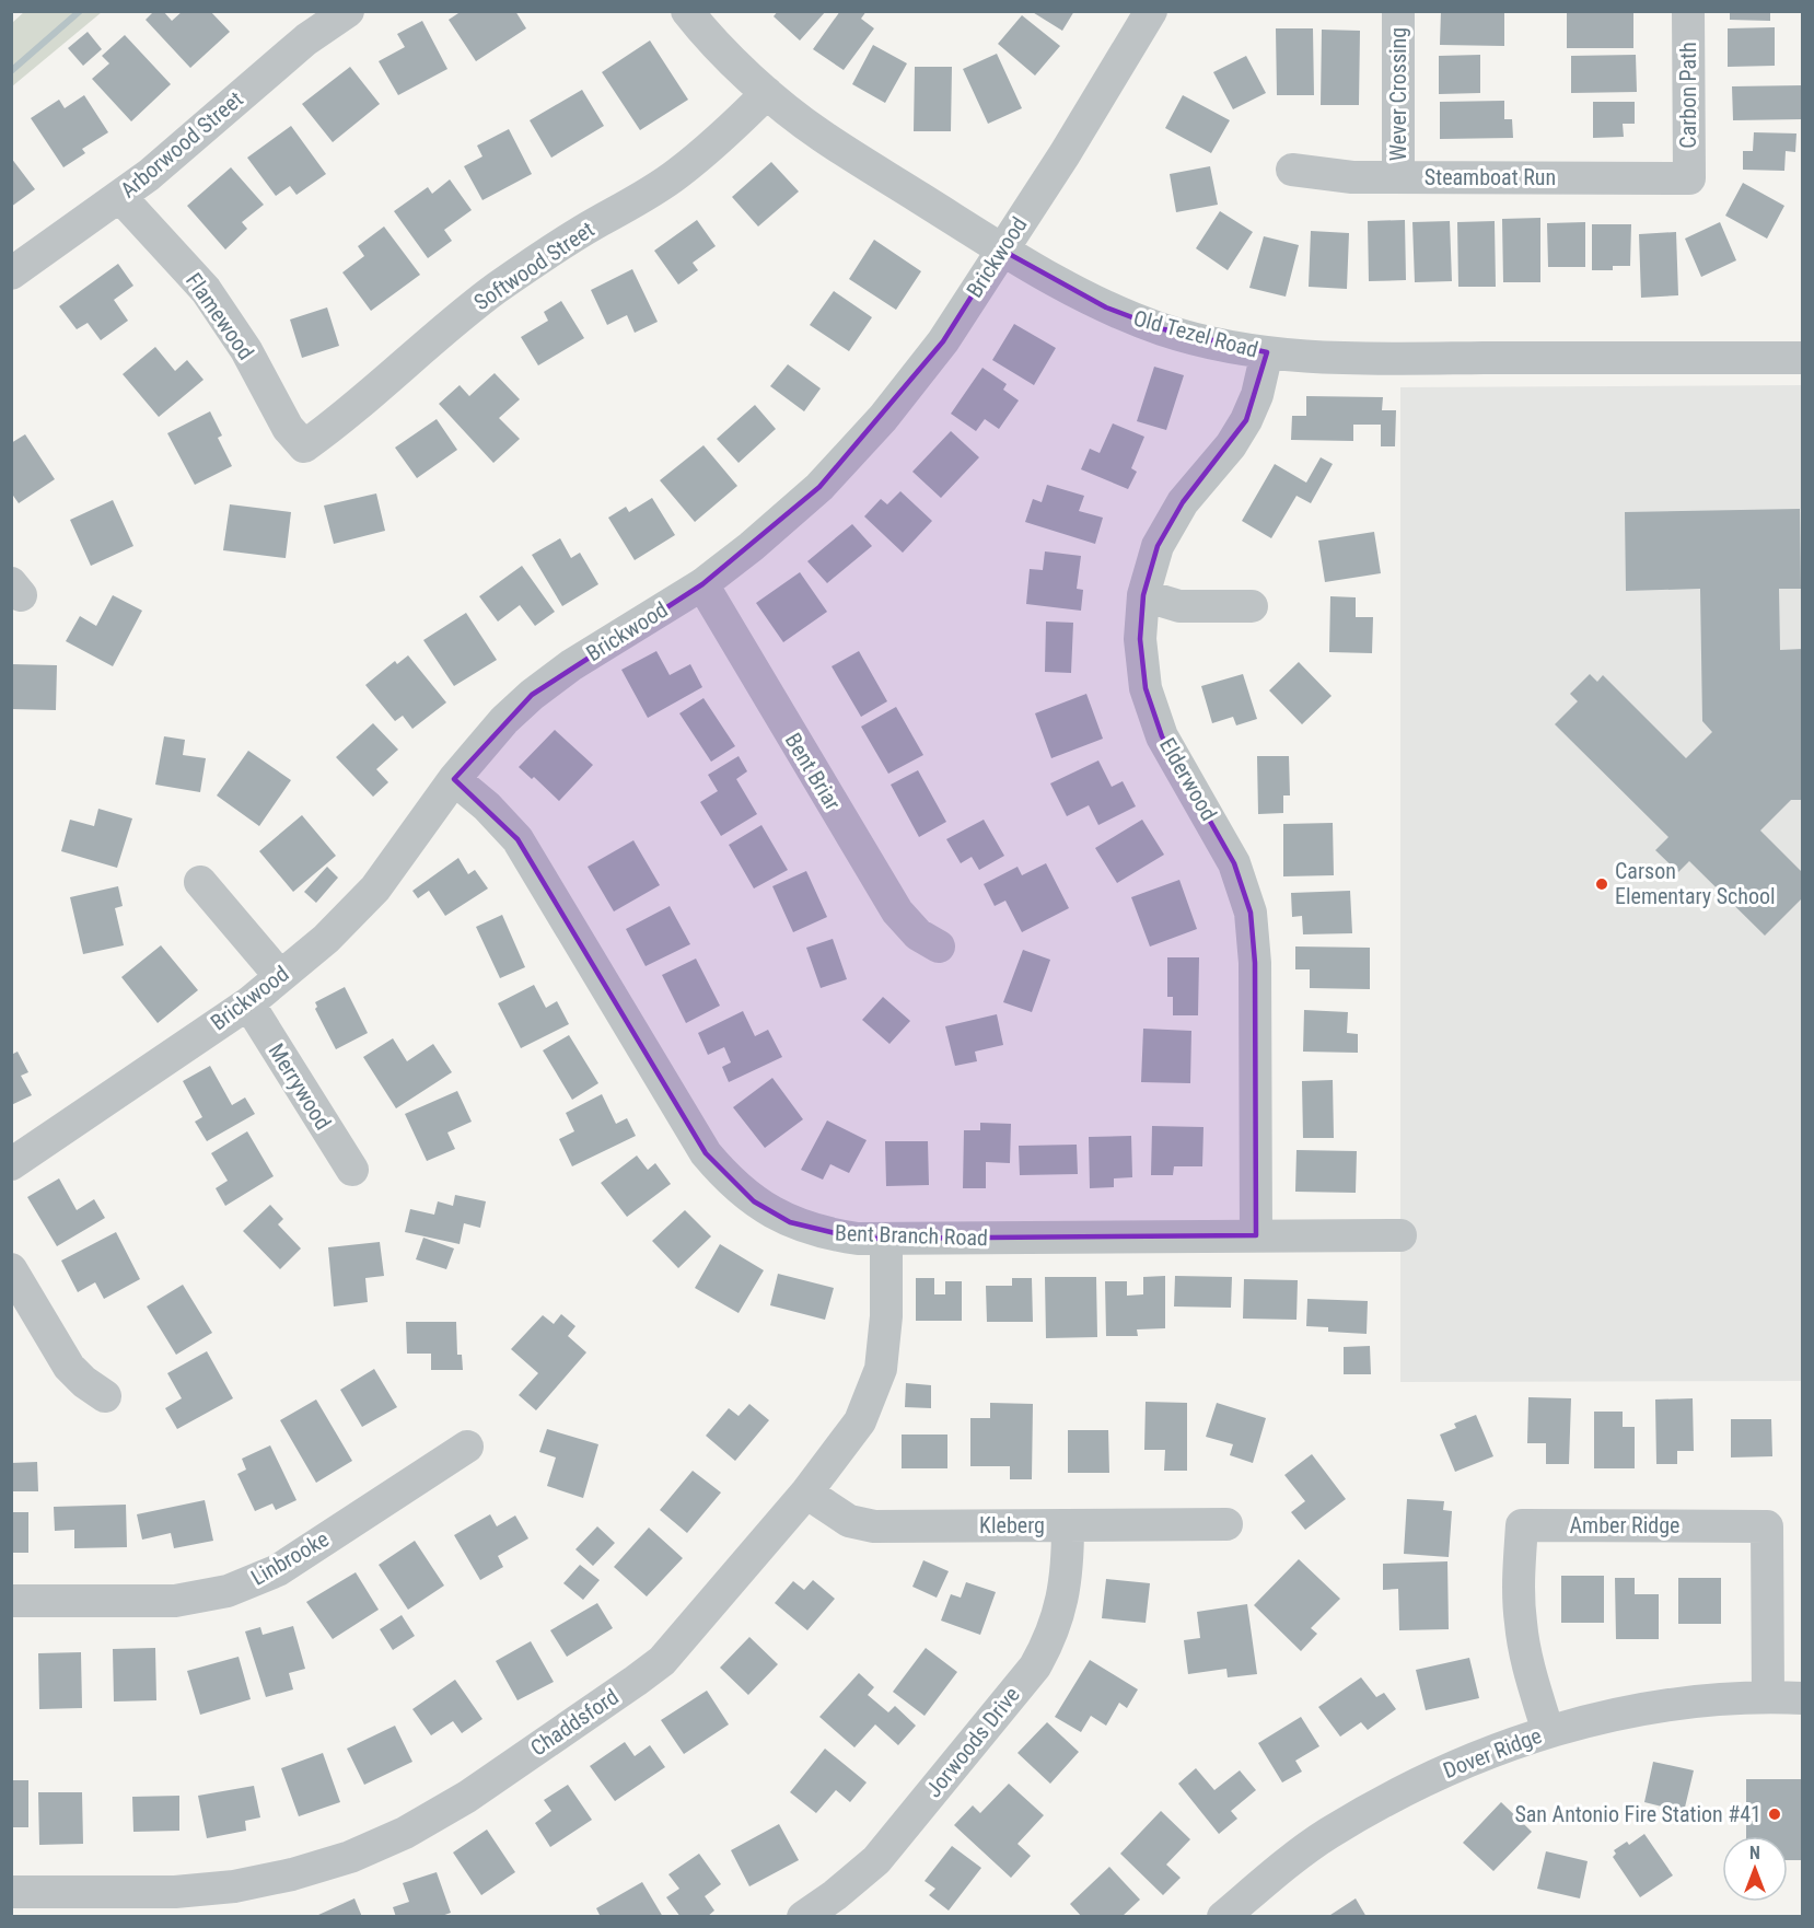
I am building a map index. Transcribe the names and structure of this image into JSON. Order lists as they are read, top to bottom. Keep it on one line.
{"streets":{"street":["Wever Crossing","Carbon Path","Arborwood Street","Steamboat Run","Brickwood","Softwood Street","Flamewood","Old Tezel Road","Bent Briar","Elderwood","Merrywood","Bent Branch Road","Kleberg","Amber Ridge","Linbrooke","Chaddsford","Jorwoods Drive","Dover Ridge"]},"crossings":[["Wever Crossing","Steamboat Run"],["Carbon Path","Steamboat Run"],["Arborwood Street","Flamewood"],["Brickwood","Old Tezel Road"],["Brickwood","Bent Briar"],["Brickwood","Merrywood"],["Brickwood","Bent Branch Road"],["Softwood Street","Flamewood"],["Softwood Street","Old Tezel Road"],["Old Tezel Road","Elderwood"],["Elderwood","Bent Branch Road"],["Bent Branch Road","Chaddsford"],["Kleberg","Chaddsford"],["Kleberg","Jorwoods Drive"],["Amber Ridge","Dover Ridge"]],"places":["Carson Elementary School","San Antonio Fire Station #41"],"north":"top"}
